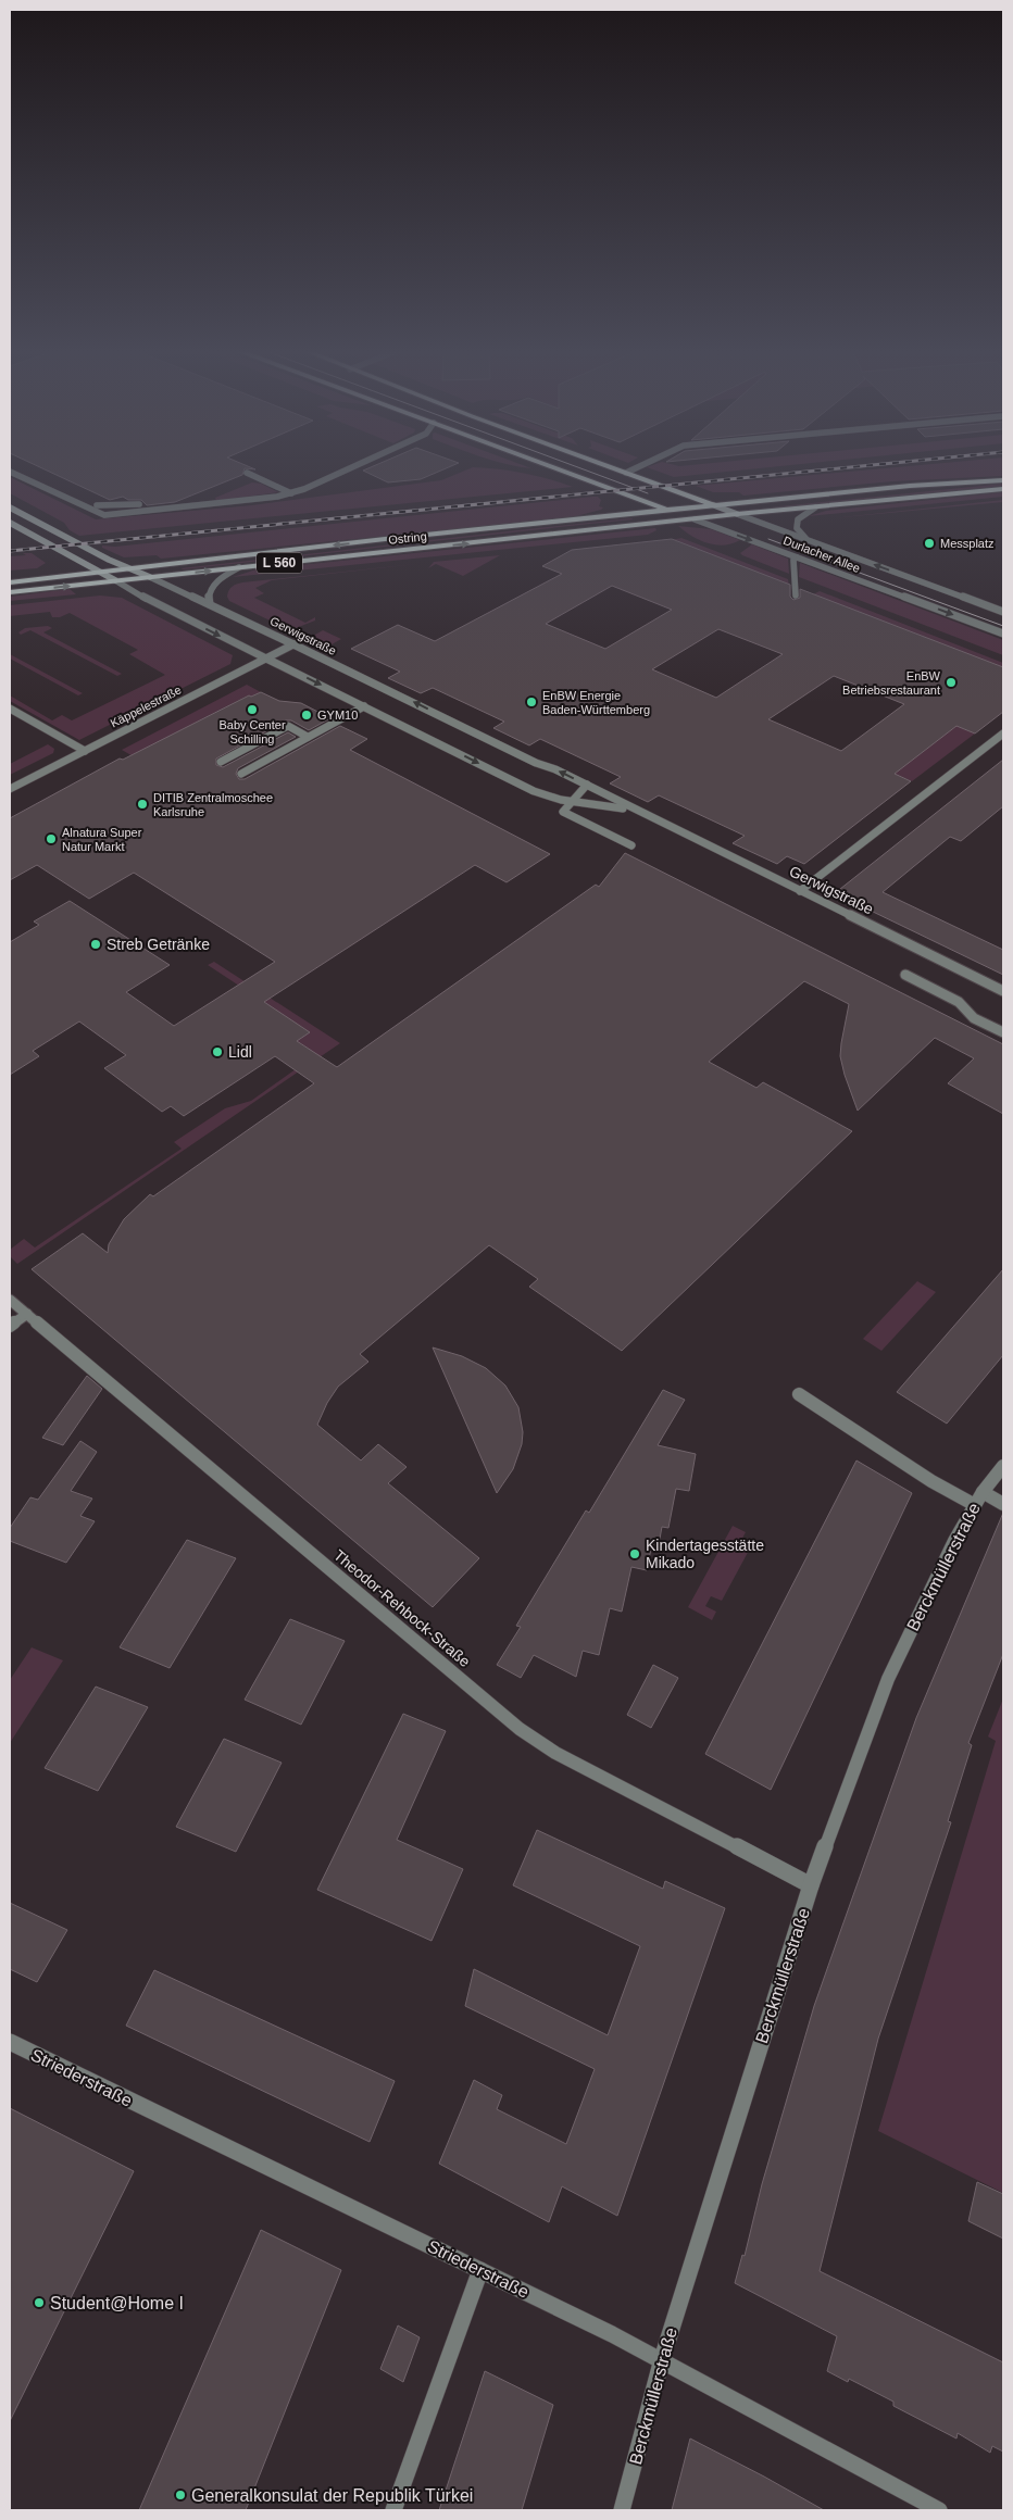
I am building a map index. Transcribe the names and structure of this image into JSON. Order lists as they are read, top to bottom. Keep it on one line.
{"streets":{"main road":["Ostring","Durlacher Allee","L 560","Gerwigstraße"],"street":["Käppelestraße","Berckmüllerstraße","Theodor-Rehbock-Straße","Striederstraße"]},"crossings":[["Ostring","Durlacher Allee"],["Ostring","Gerwigstraße"],["Gerwigstraße","Käppelestraße"],["Berckmüllerstraße","Theodor-Rehbock-Straße"],["Berckmüllerstraße","Striederstraße"]],"places":["Messplatz","EnBW Betriebsrestaurant","EnBW Energie Baden-Württemberg","Baby Center Schilling","GYM10","DITIB Zentralmoschee Karlsruhe","Alnatura Super Natur Markt","Streb Getränke","Lidl","Kindertagesstätte Mikado","Student@Home I","Generalkonsulat der Republik Türkei"]}
